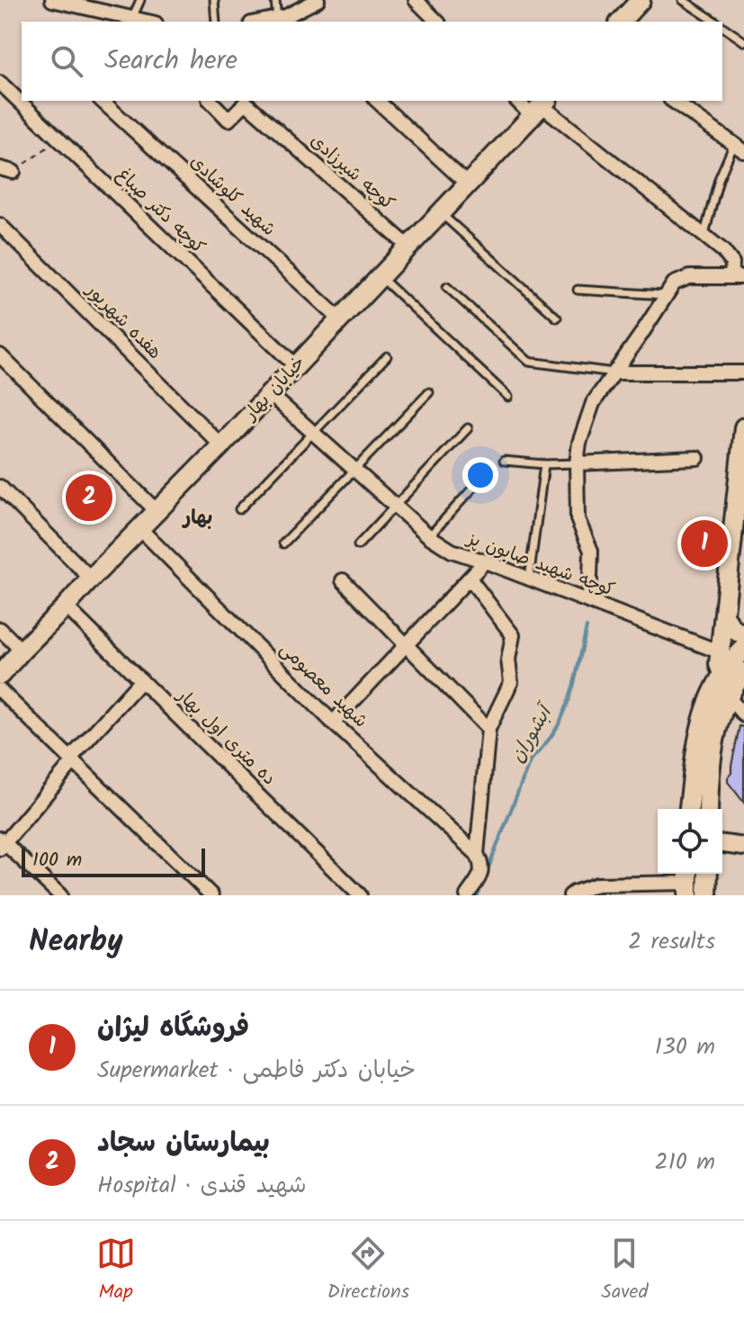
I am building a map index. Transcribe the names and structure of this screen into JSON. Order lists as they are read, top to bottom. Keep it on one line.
{"streets":{"main road":["خیابان بهار"],"street":["کوچه شیرزادی","شهید کلوشادی","کوچه دکتر صباغ","هفده شهریور","کوچه شهید صابون پز","شهید معصومی","ده متری اول بهار"]},"crossings":[["کوچه شیرزادی","خیابان بهار"],["شهید کلوشادی","خیابان بهار"],["کوچه دکتر صباغ","خیابان بهار"],["هفده شهریور","خیابان بهار"],["خیابان بهار","کوچه شهید صابون پز"],["خیابان بهار","شهید معصومی"],["خیابان بهار","ده متری اول بهار"]],"districts":["بهار"],"water":["آبشوران"],"scale_bar":"100 m","page":{"search":"Search here","pins":["2","1"],"scale":"100 m","heading":["Nearby","2 results"],"list":[{"mark":"1","name":"فروشگاه لیژان","note":"Supermarket · خیابان دکتر فاطمی","value":"130 m"},{"mark":"2","name":"بیمارستان سجاد","note":"Hospital · شهید قندی","value":"210 m"}],"nav":["Map","Directions","Saved"]}}
